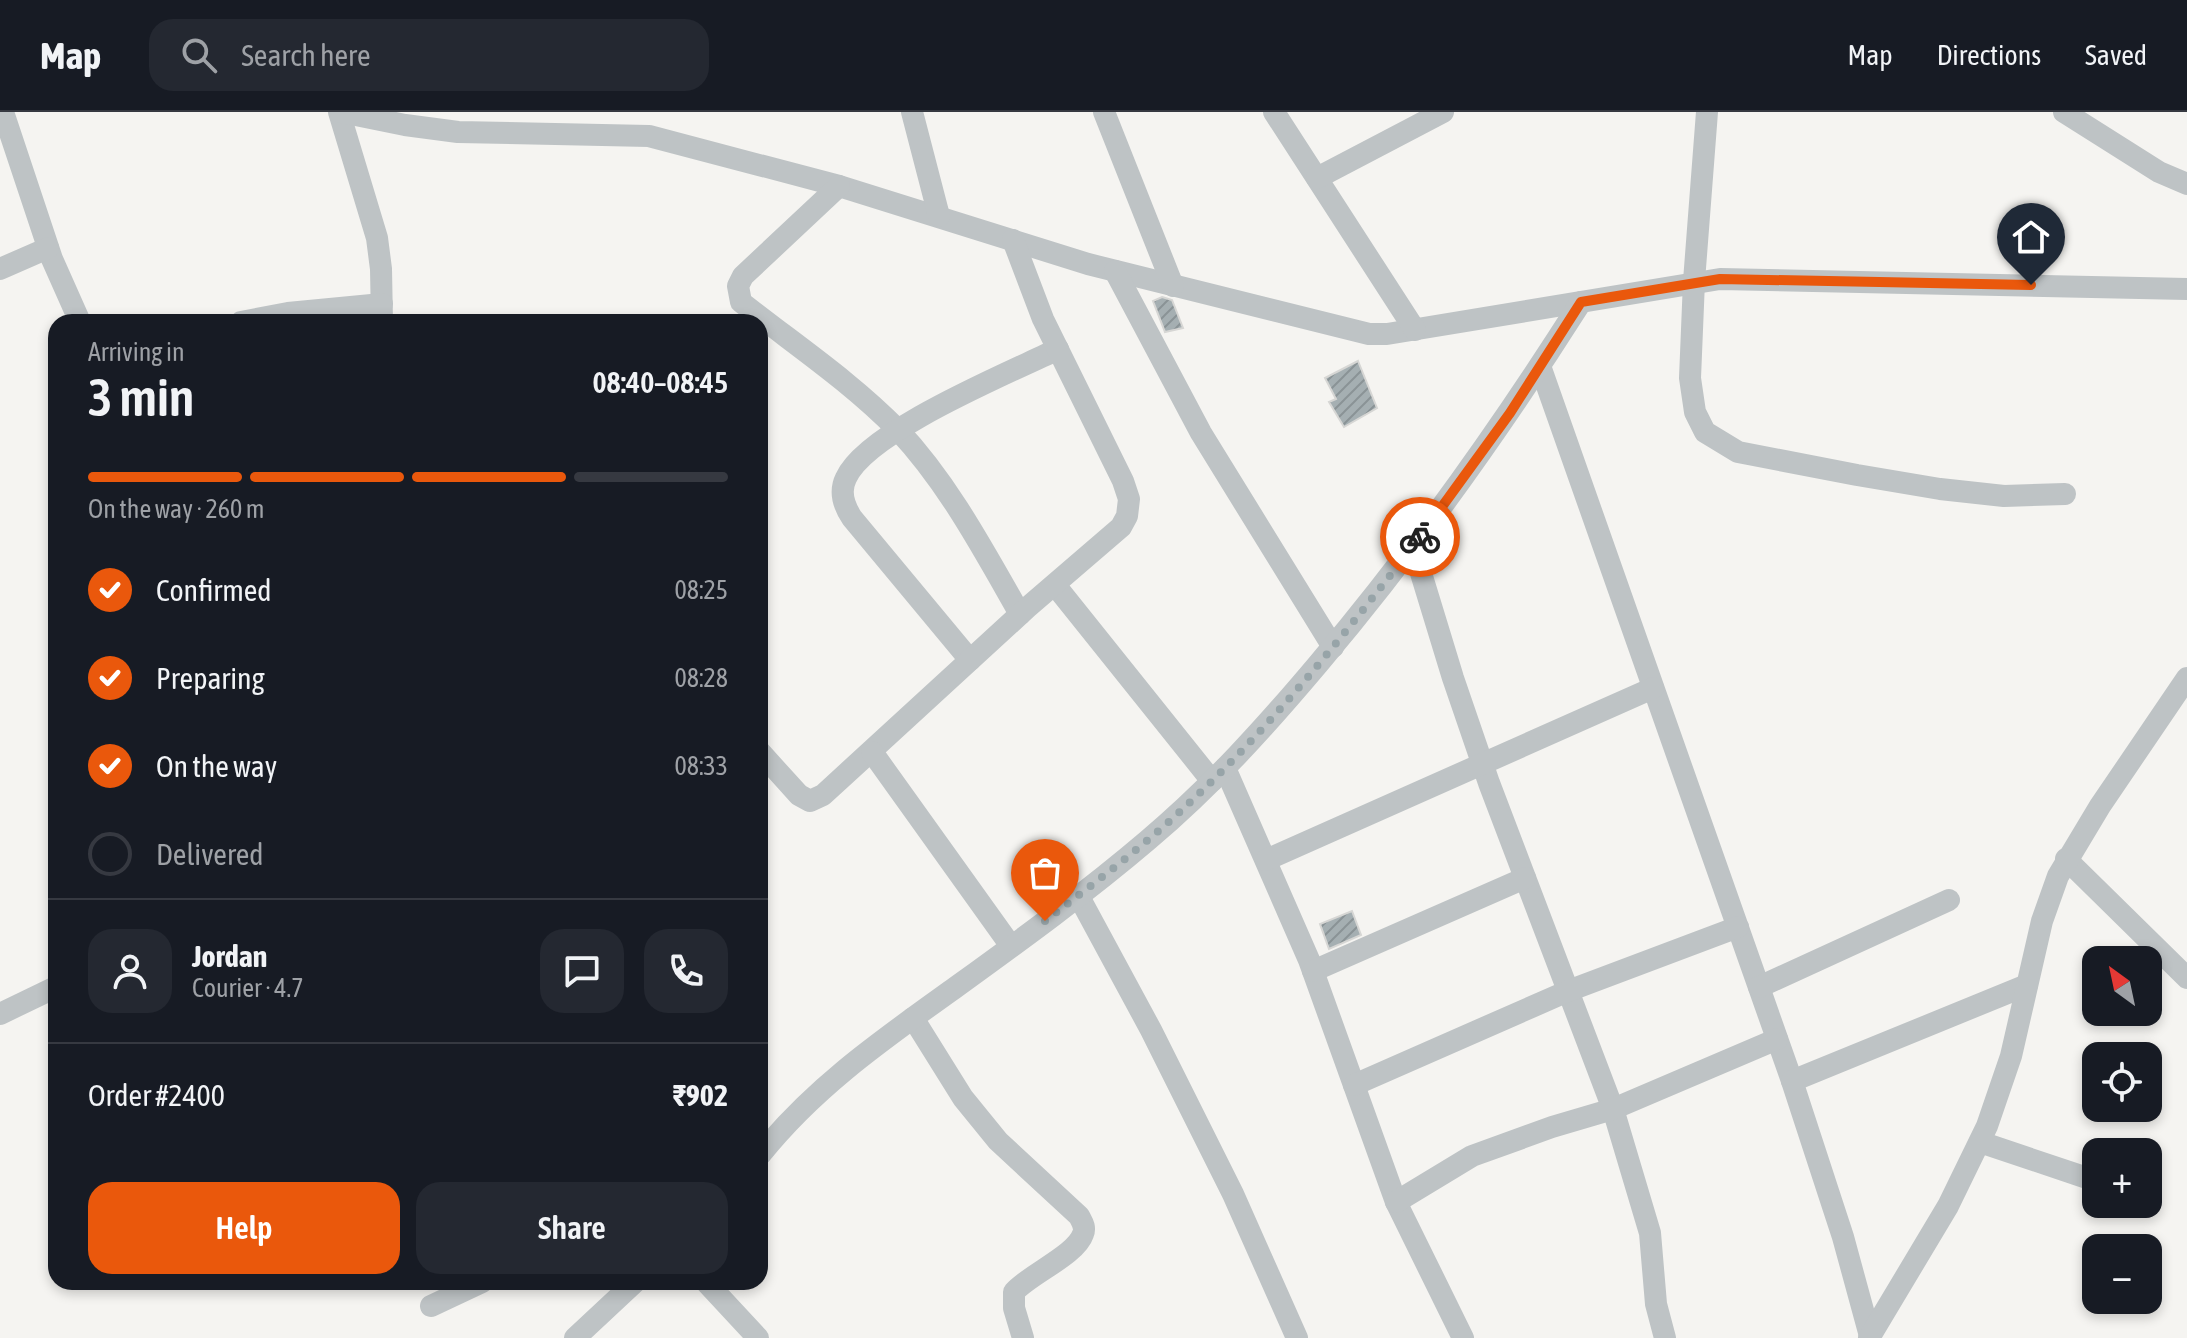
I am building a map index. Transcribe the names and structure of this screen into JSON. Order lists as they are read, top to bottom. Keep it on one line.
{"north":"top left","page":{"header":"Map","search":"Search here","nav":["Map","Directions","Saved"],"heading":["3 min","Arriving in","08:40–08:45"],"panel":["Jordan","Courier · 4.7","Order #2400","₹902"],"bar":"On the way · 260 m","list":[["Confirmed","08:25"],["Preparing","08:28"],["On the way","08:33"],"Delivered"],"map_buttons":["+","−"],"buttons":["Help","Share"]}}
